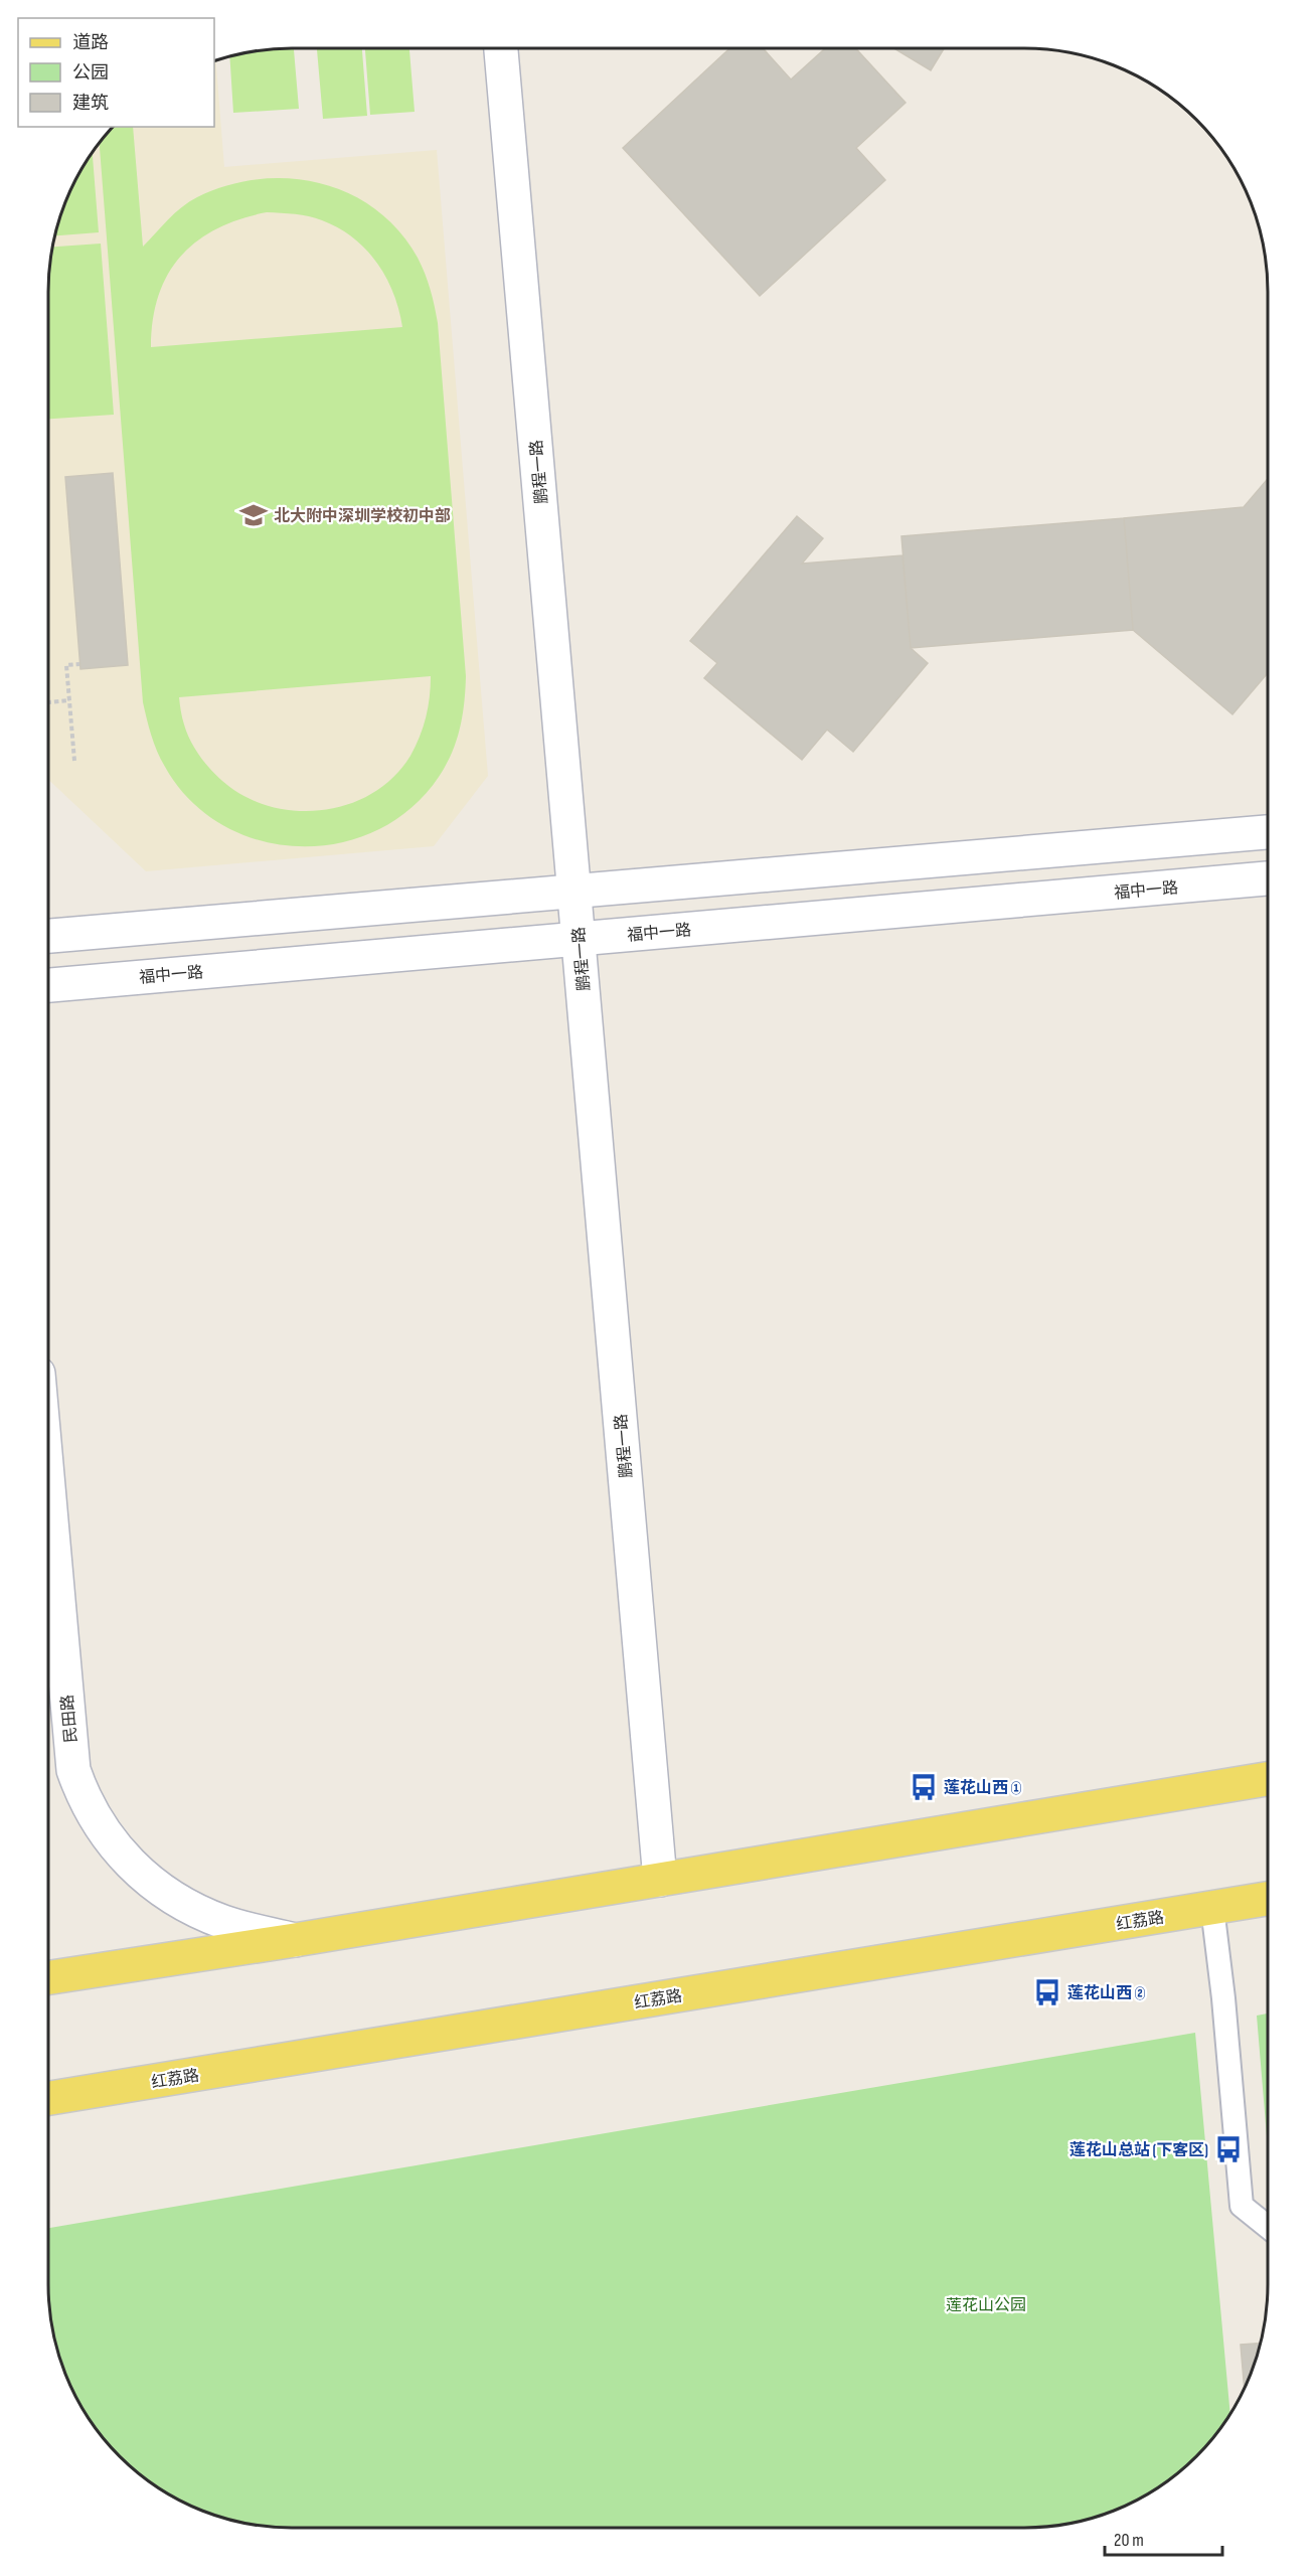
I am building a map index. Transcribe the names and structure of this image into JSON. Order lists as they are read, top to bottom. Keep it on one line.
{"streets":{"main road":["红荔路"],"street":["鹏程一路","福中一路","民田路"]},"crossings":[["鹏程一路","福中一路"]],"parks":["莲花山公园"],"places":{"school or university":["北大附中深圳学校初中部"],"bus stop":["莲花山西 ①","莲花山西 ②","莲花山总站 (下客区)"]},"legend":["道路","公园","建筑"],"scale_bar":"20 m"}
